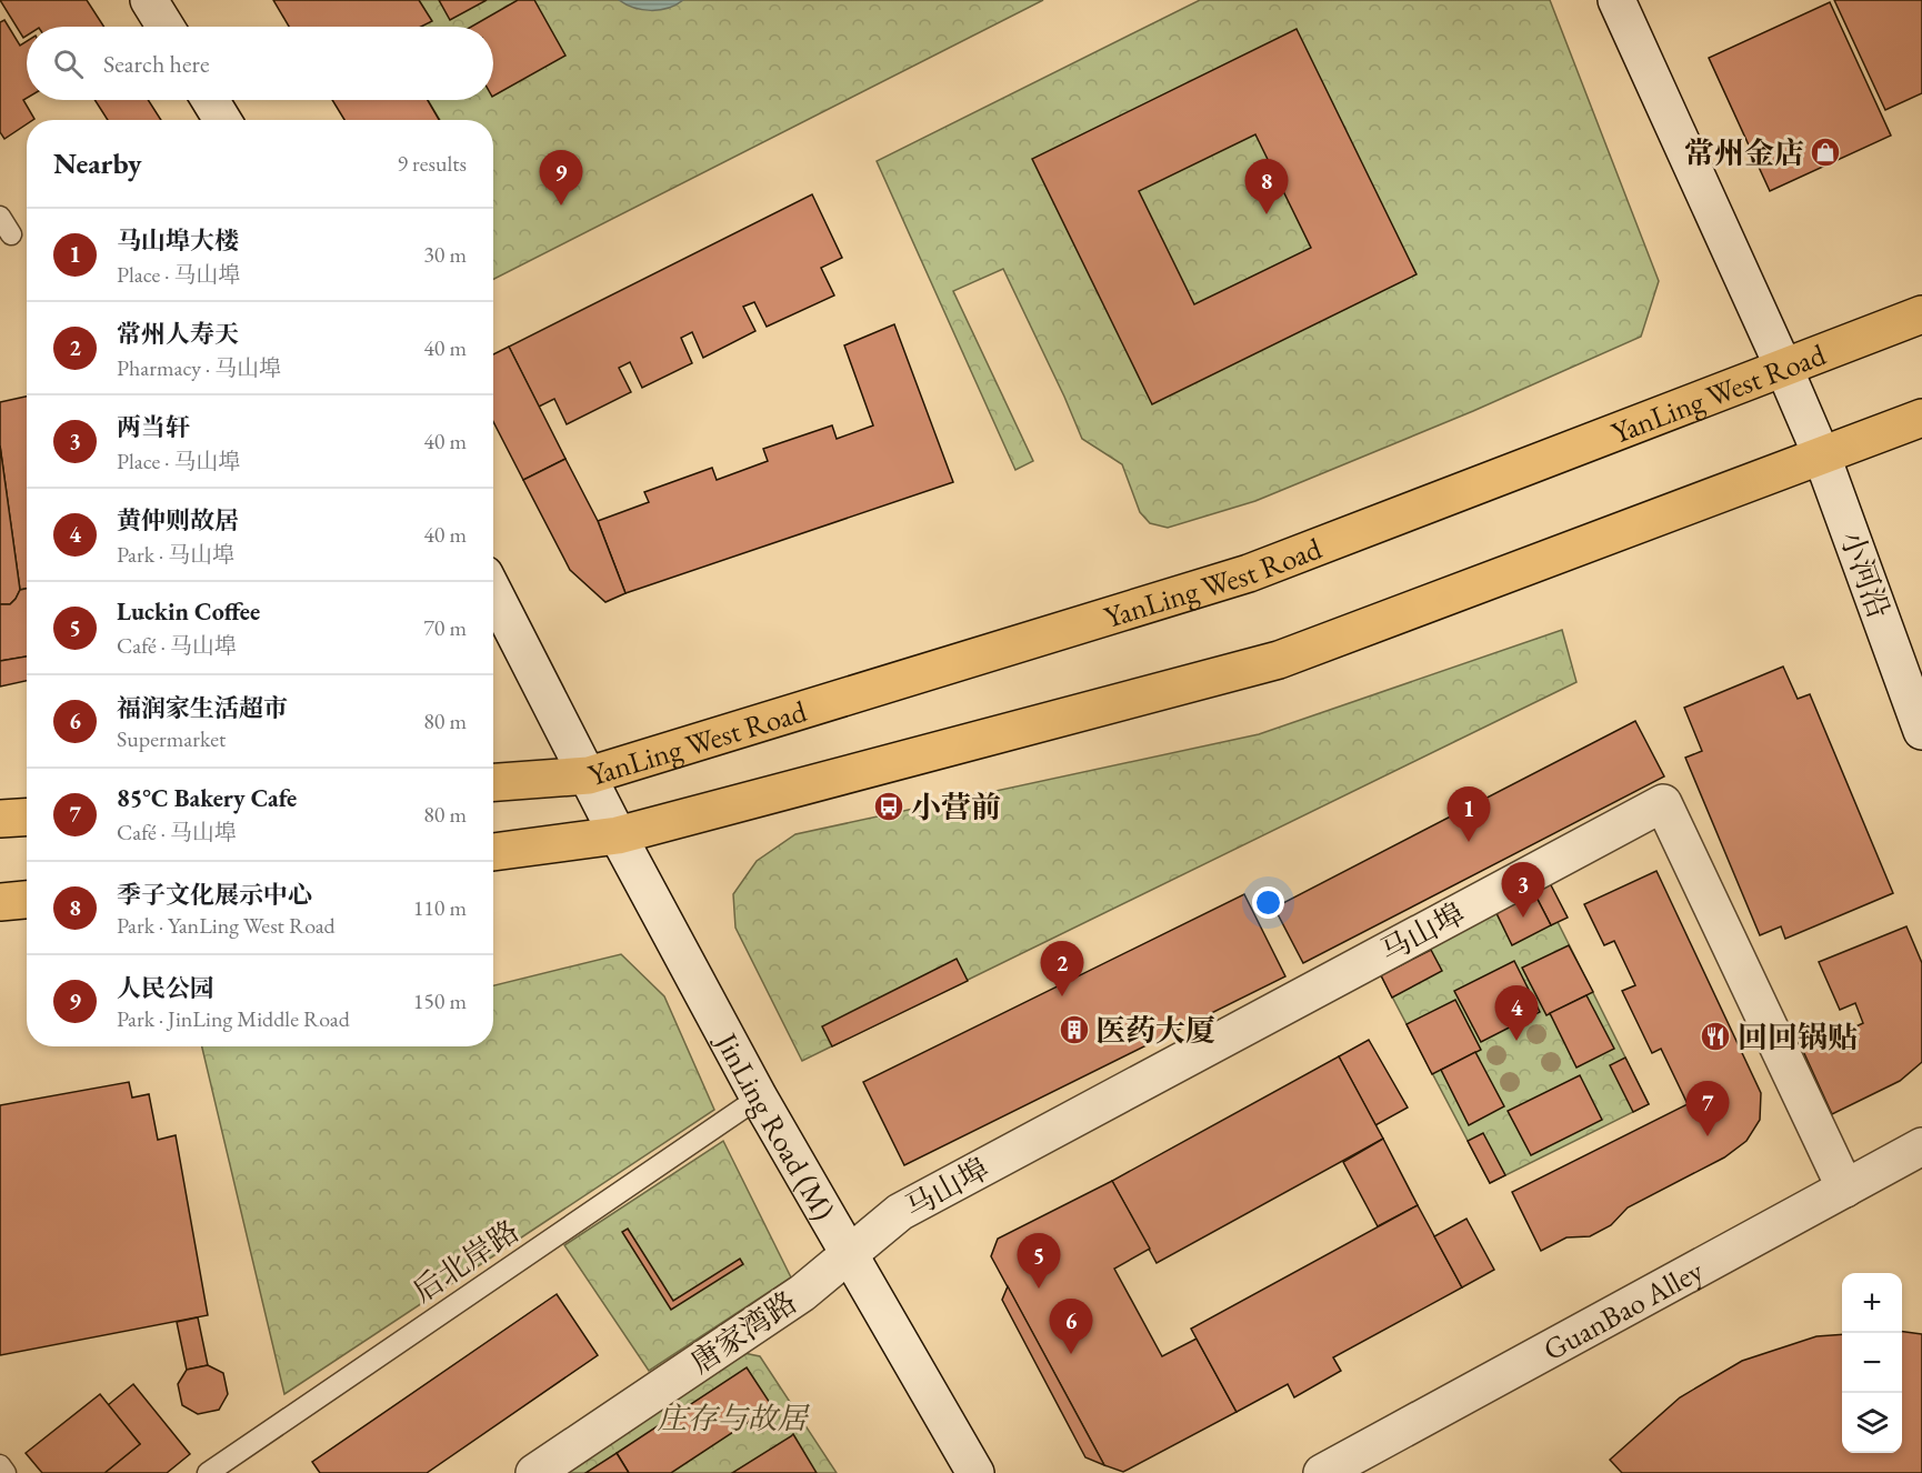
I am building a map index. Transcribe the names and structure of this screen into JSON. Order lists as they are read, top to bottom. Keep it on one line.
{"streets":{"main road":["YanLing West Road"],"street":["小河沿","马山埠","JinLing Road (M)","GuanBao Alley","唐家湾路"],"lane":["后北岸路"]},"crossings":[["YanLing West Road","小河沿"],["YanLing West Road","JinLing Road (M)"],["马山埠","JinLing Road (M)"],["马山埠","GuanBao Alley"],["马山埠","唐家湾路"],["JinLing Road (M)","后北岸路"],["JinLing Road (M)","唐家湾路"]],"parks":["庄存与故居"],"places":{"shop":["常州金店"],"bus stop":["小营前"],"building":["医药大厦"],"restaurant":["回回锅贴"]},"page":{"search":"Search here","heading":["Nearby","9 results"],"pins":["9","8","1","3","2","4","7","5","6"],"list":[{"mark":"1","name":"马山埠大楼","note":"Place · 马山埠","value":"30 m"},{"mark":"2","name":"常州人寿天","note":"Pharmacy · 马山埠","value":"40 m"},{"mark":"3","name":"两当轩","note":"Place · 马山埠","value":"40 m"},{"mark":"4","name":"黄仲则故居","note":"Park · 马山埠","value":"40 m"},{"mark":"5","name":"Luckin Coffee","note":"Café · 马山埠","value":"70 m"},{"mark":"6","name":"福润家生活超市","note":"Supermarket","value":"80 m"},{"mark":"7","name":"85°C Bakery Cafe","note":"Café · 马山埠","value":"80 m"},{"mark":"8","name":"季子文化展示中心","note":"Park · YanLing West Road","value":"110 m"},{"mark":"9","name":"人民公园","note":"Park · JinLing Middle Road","value":"150 m"}],"map_buttons":["+","−"]}}
